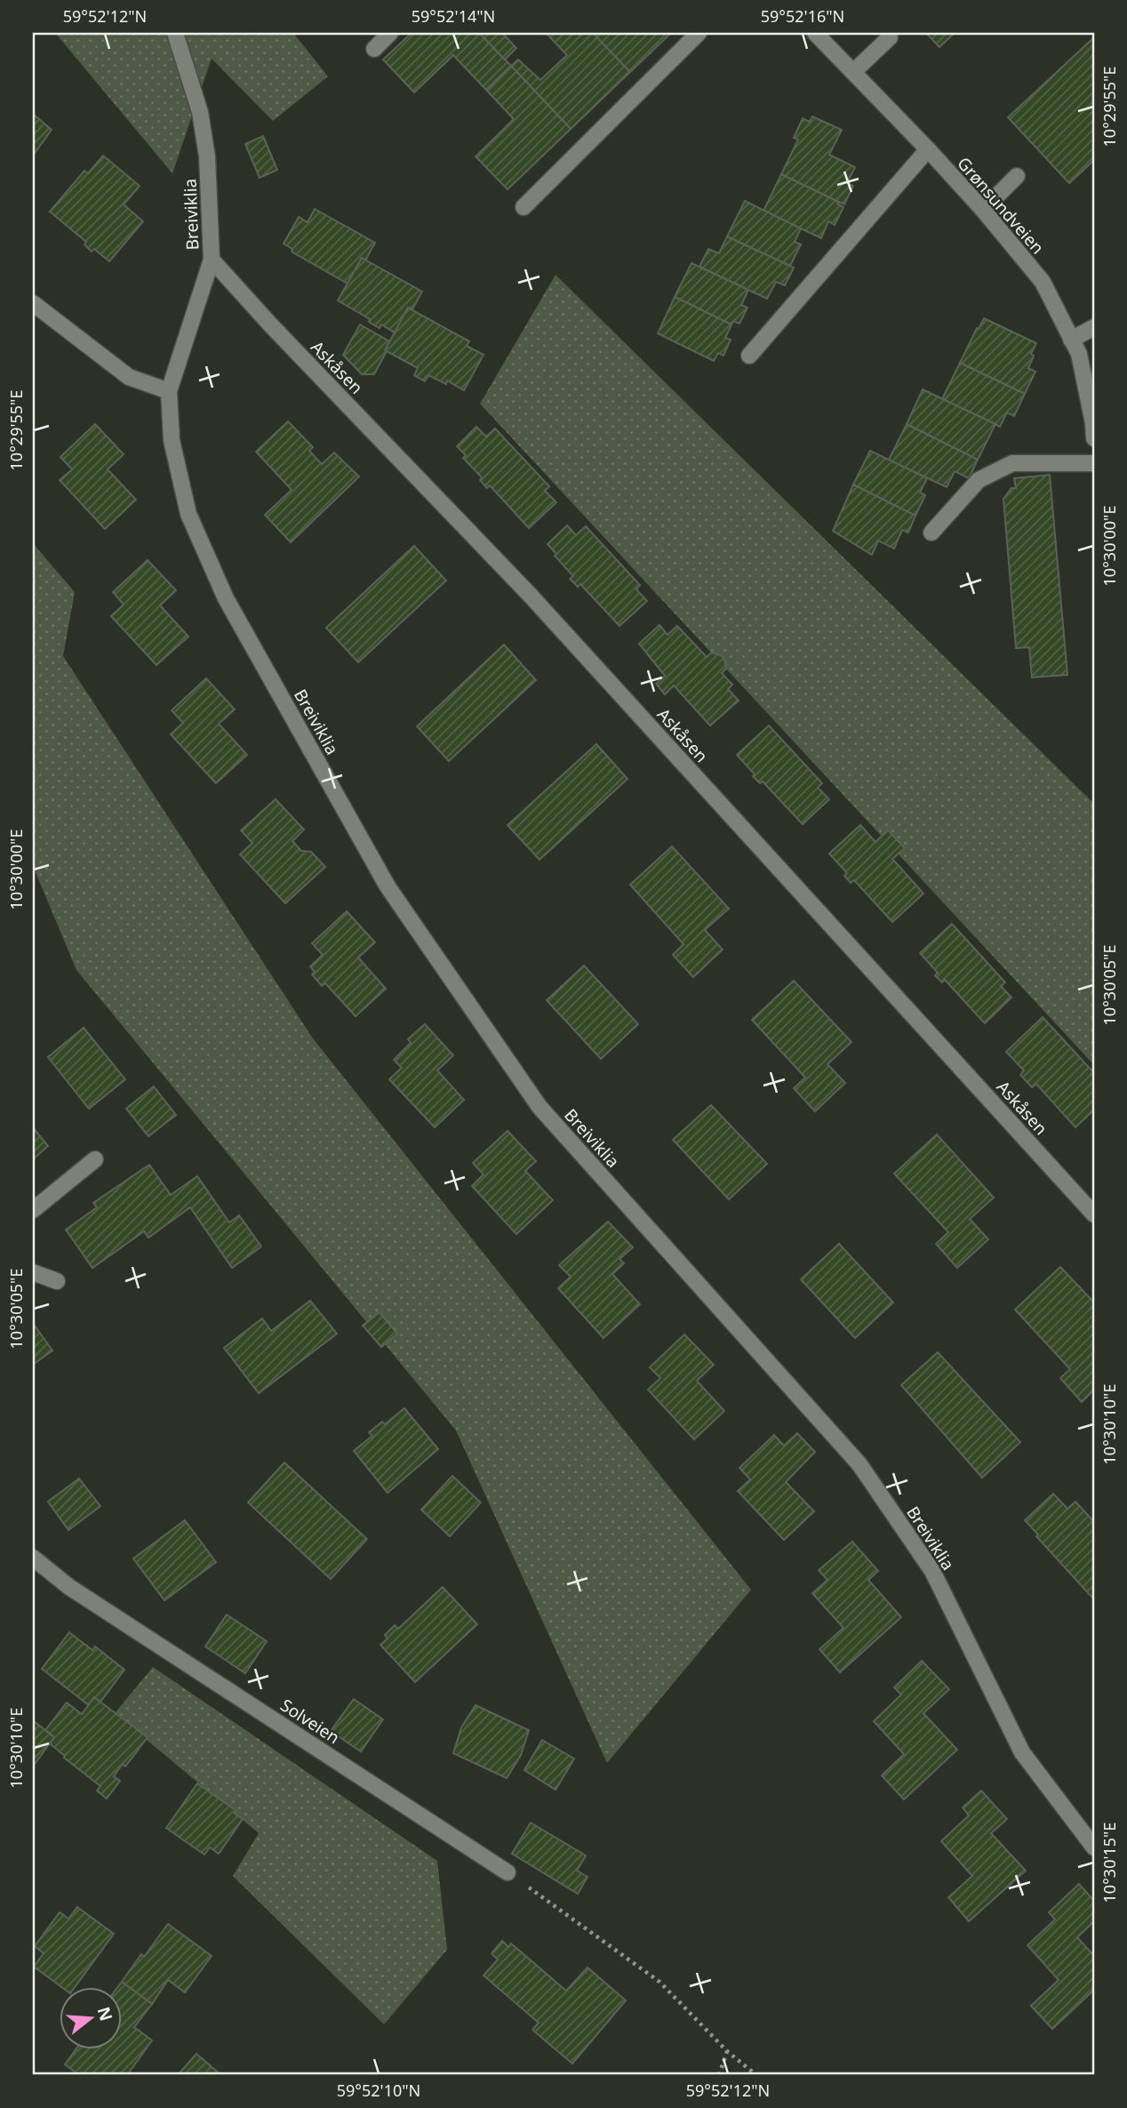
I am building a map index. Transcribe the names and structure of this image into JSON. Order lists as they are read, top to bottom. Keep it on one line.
{"streets":{"street":["Grønsundveien","Breiviklia","Askåsen","Solveien"]},"crossings":[["Breiviklia","Askåsen"]],"north":"right","coordinates":["59°52'12\"N","59°52'14\"N","59°52'16\"N","10°29'55\"E","10°30'00\"E","10°30'05\"E","10°30'10\"E","10°30'15\"E","59°52'10\"N"]}
